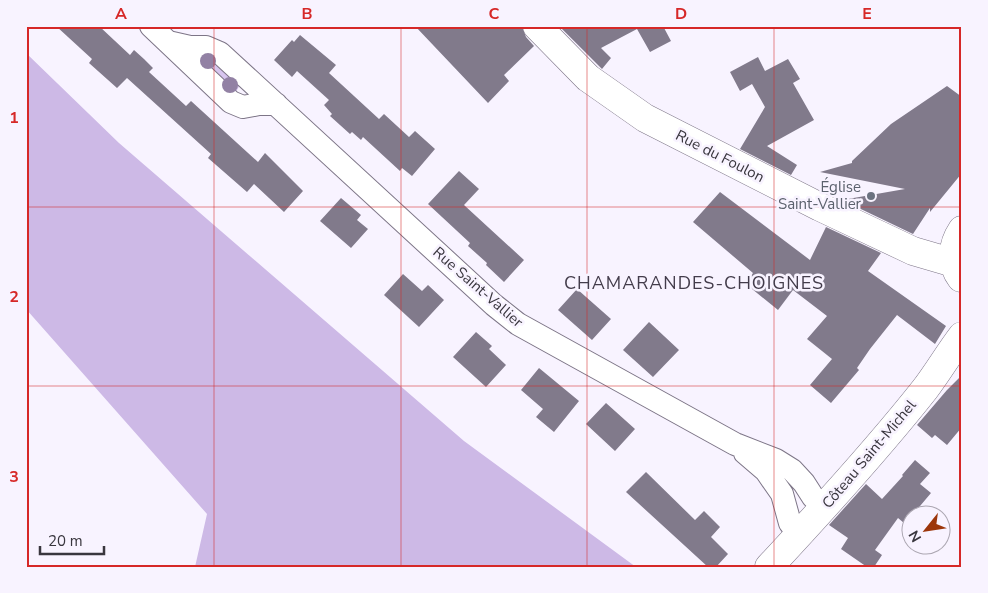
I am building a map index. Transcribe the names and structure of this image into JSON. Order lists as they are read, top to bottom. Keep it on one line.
{"streets":{"street":["Rue du Foulon","Rue Saint-Vallier","Côteau Saint-Michel"]},"crossings":[["Rue Saint-Vallier","Côteau Saint-Michel"]],"districts":["CHAMARANDES-CHOIGNES"],"places":["Église Saint-Vallier"],"scale_bar":"20 m","north":"bottom left","grid":{"columns":["A","B","C","D","E"],"rows":["1","2","3"]}}
